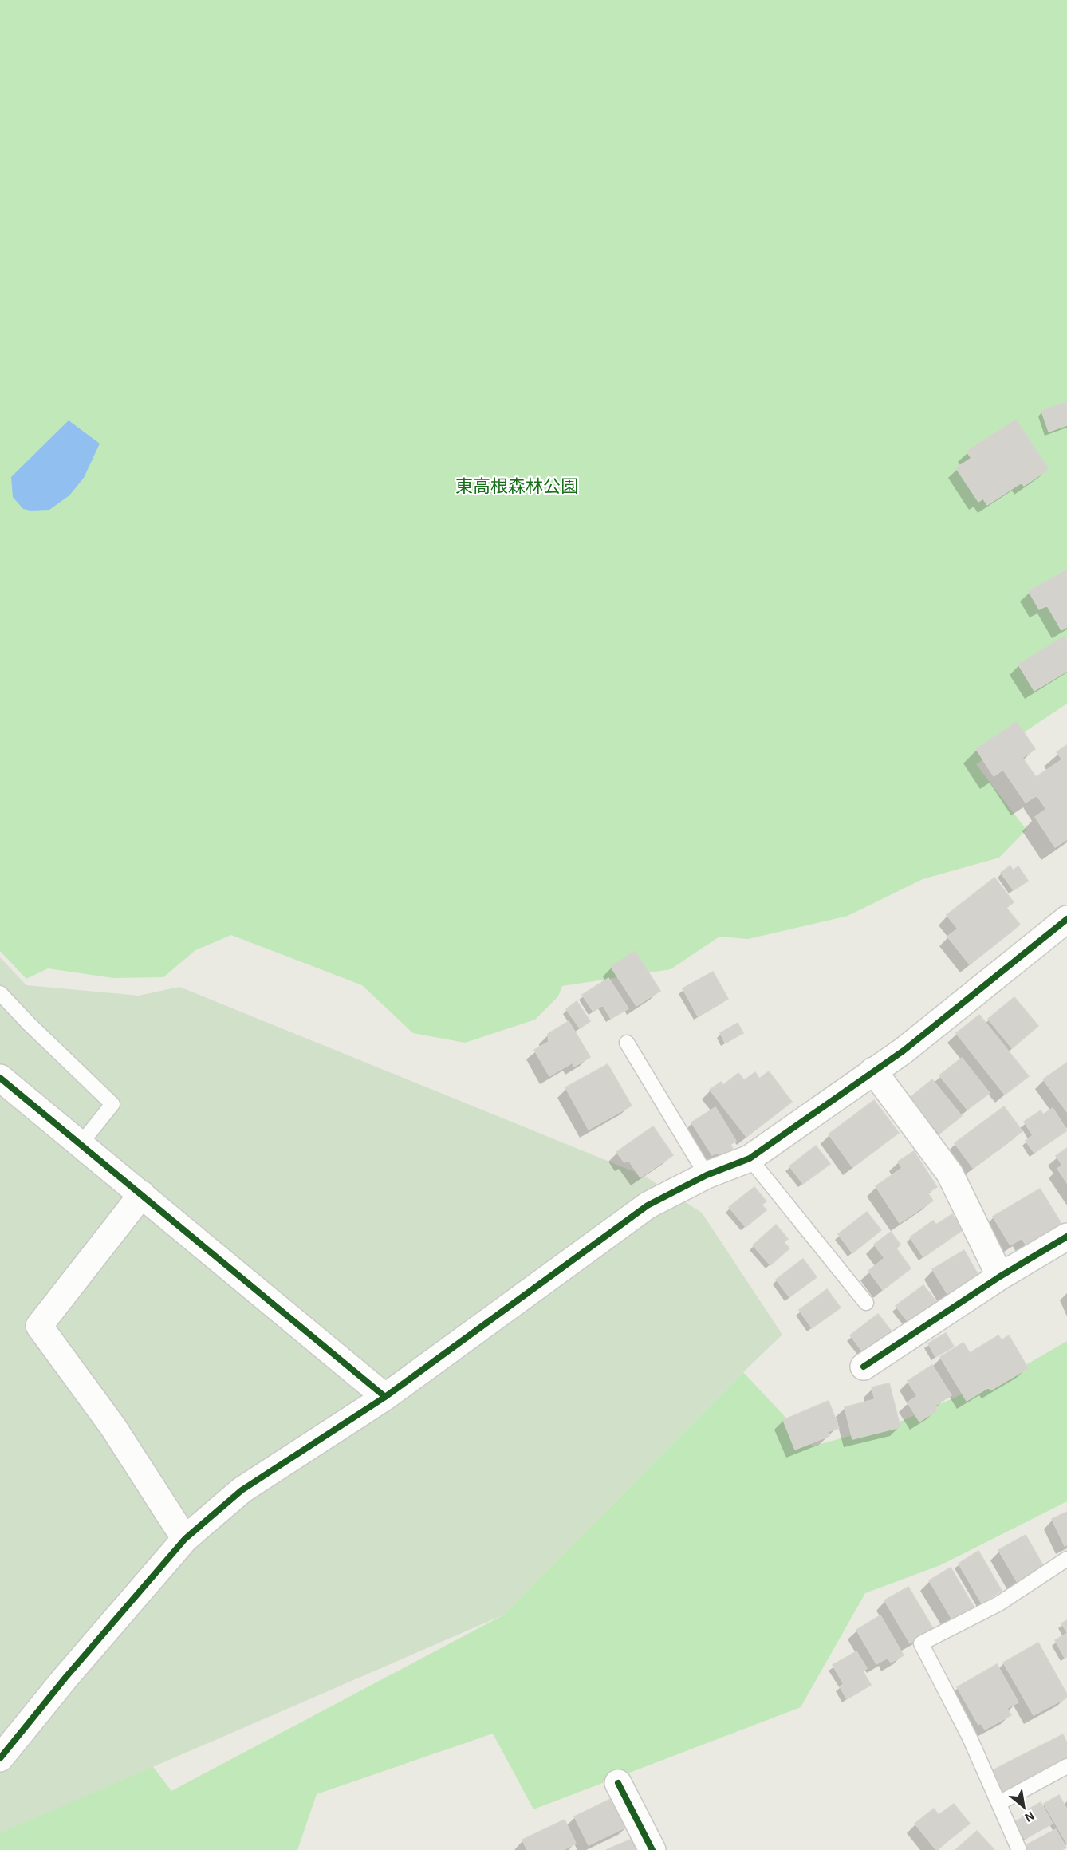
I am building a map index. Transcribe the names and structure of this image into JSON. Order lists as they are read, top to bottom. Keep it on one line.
{"parks":["東高根森林公園"],"north":"bottom right"}
